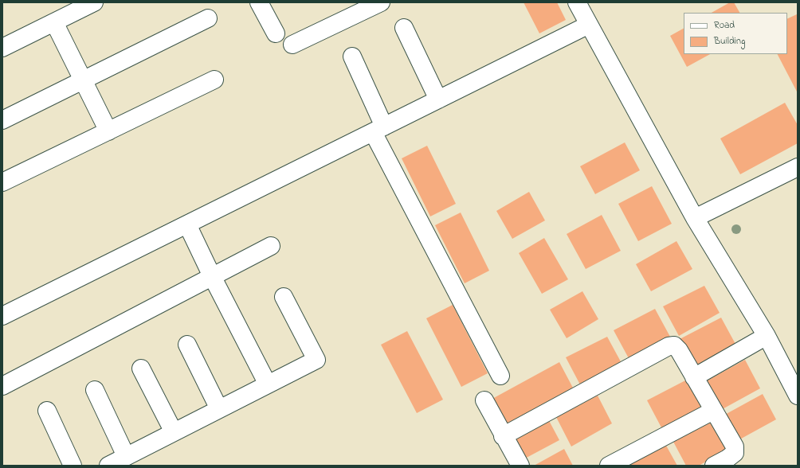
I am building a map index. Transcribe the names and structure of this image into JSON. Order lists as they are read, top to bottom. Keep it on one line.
{"legend":["Road","Building"]}
